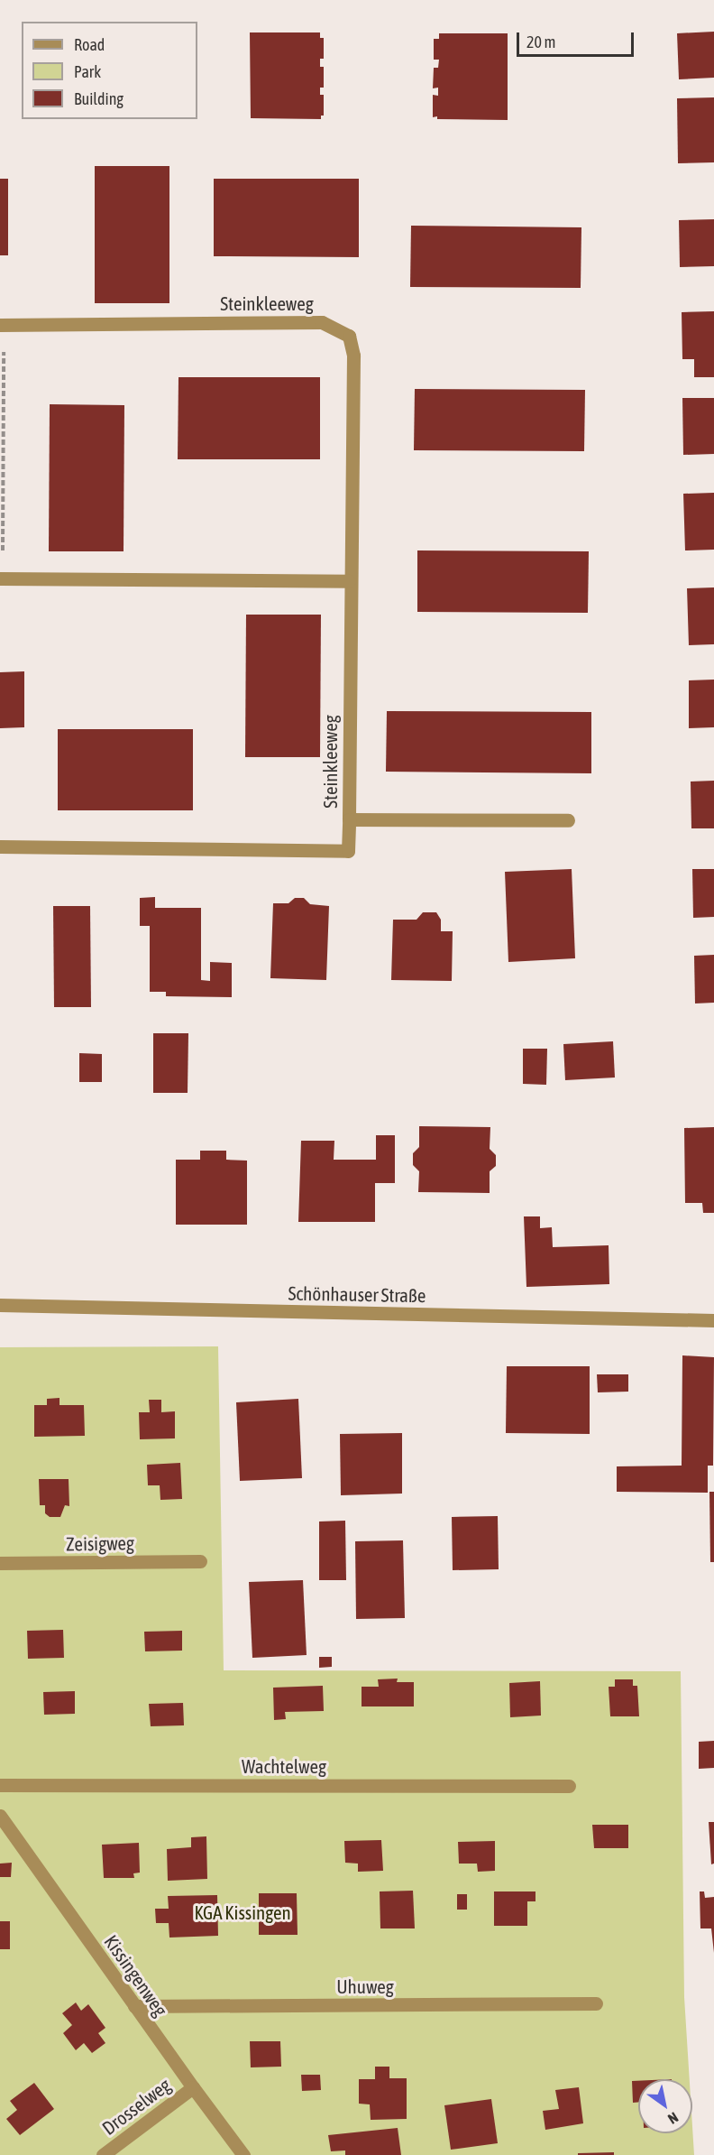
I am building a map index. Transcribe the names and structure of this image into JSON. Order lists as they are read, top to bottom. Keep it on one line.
{"streets":{"street":["Steinkleeweg","Schönhauser Straße","Zeisigweg","Wachtelweg","Kissingenweg","Uhuweg","Drosselweg"]},"crossings":[["Kissingenweg","Uhuweg"],["Kissingenweg","Drosselweg"]],"parks":["KGA Kissingen"],"legend":["Road","Park","Building"],"scale_bar":"20 m","north":"bottom right"}
